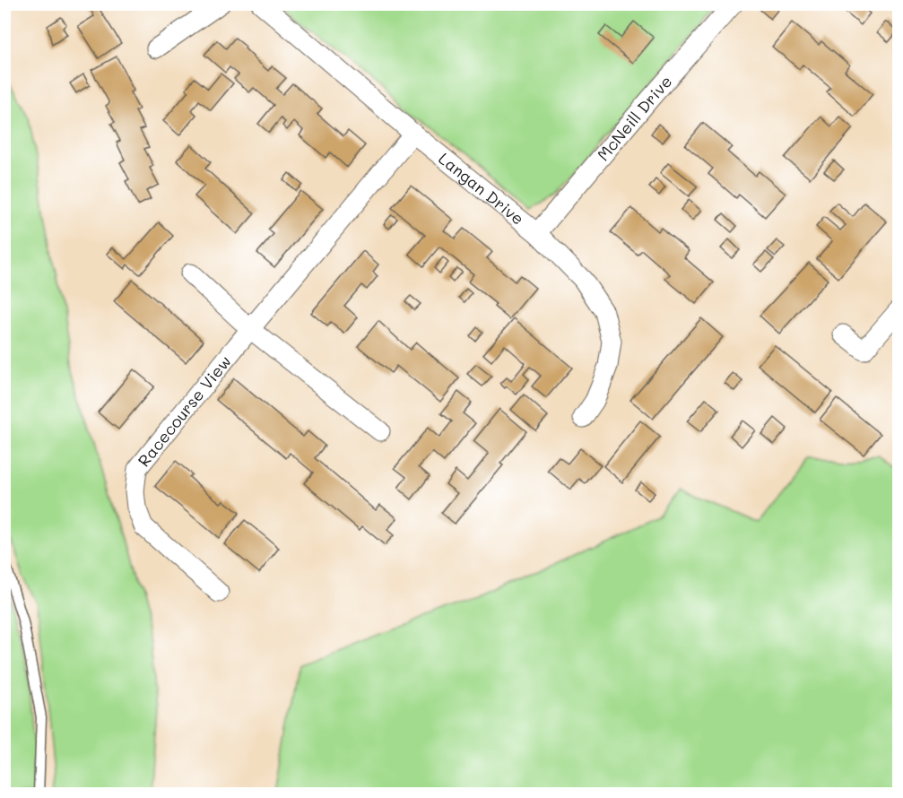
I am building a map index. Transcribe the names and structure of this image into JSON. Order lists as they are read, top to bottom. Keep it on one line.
{"streets":{"street":["McNeill Drive","Langan Drive","Racecourse View"]},"crossings":[["McNeill Drive","Langan Drive"],["Langan Drive","Racecourse View"]]}
